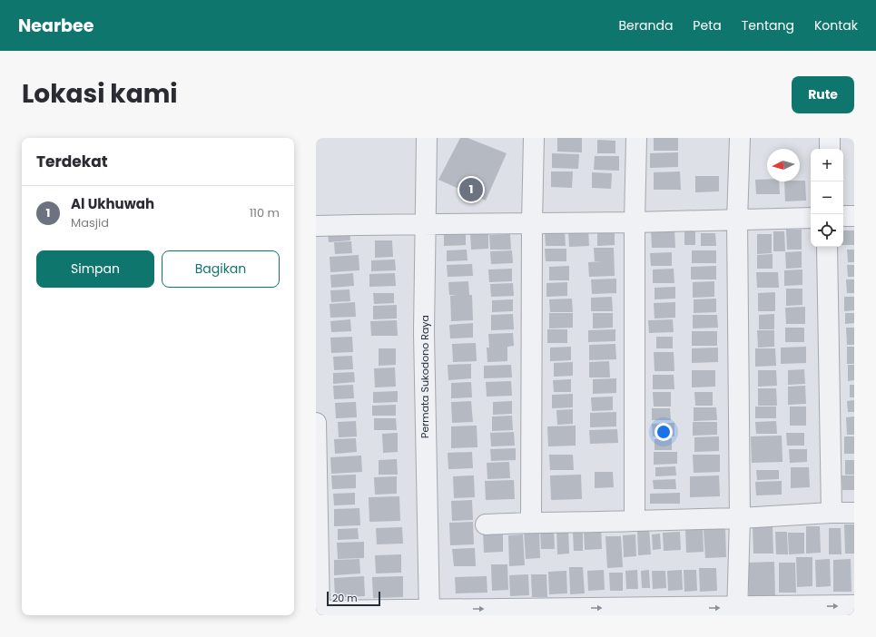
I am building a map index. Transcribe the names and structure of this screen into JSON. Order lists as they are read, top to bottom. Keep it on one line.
{"streets":{"street":["Permata Sukodono Raya"]},"scale_bar":"20 m","north":"left","page":{"header":"Nearbee","nav":["Beranda","Peta","Tentang","Kontak"],"title":"Lokasi kami","buttons":["Rute",["Simpan","Bagikan"]],"heading":"Terdekat","map_buttons":["+","−"],"pins":"1","list":[{"mark":"1","name":"Al Ukhuwah","note":"Masjid","value":"110 m"}],"scale":"20 m"}}
